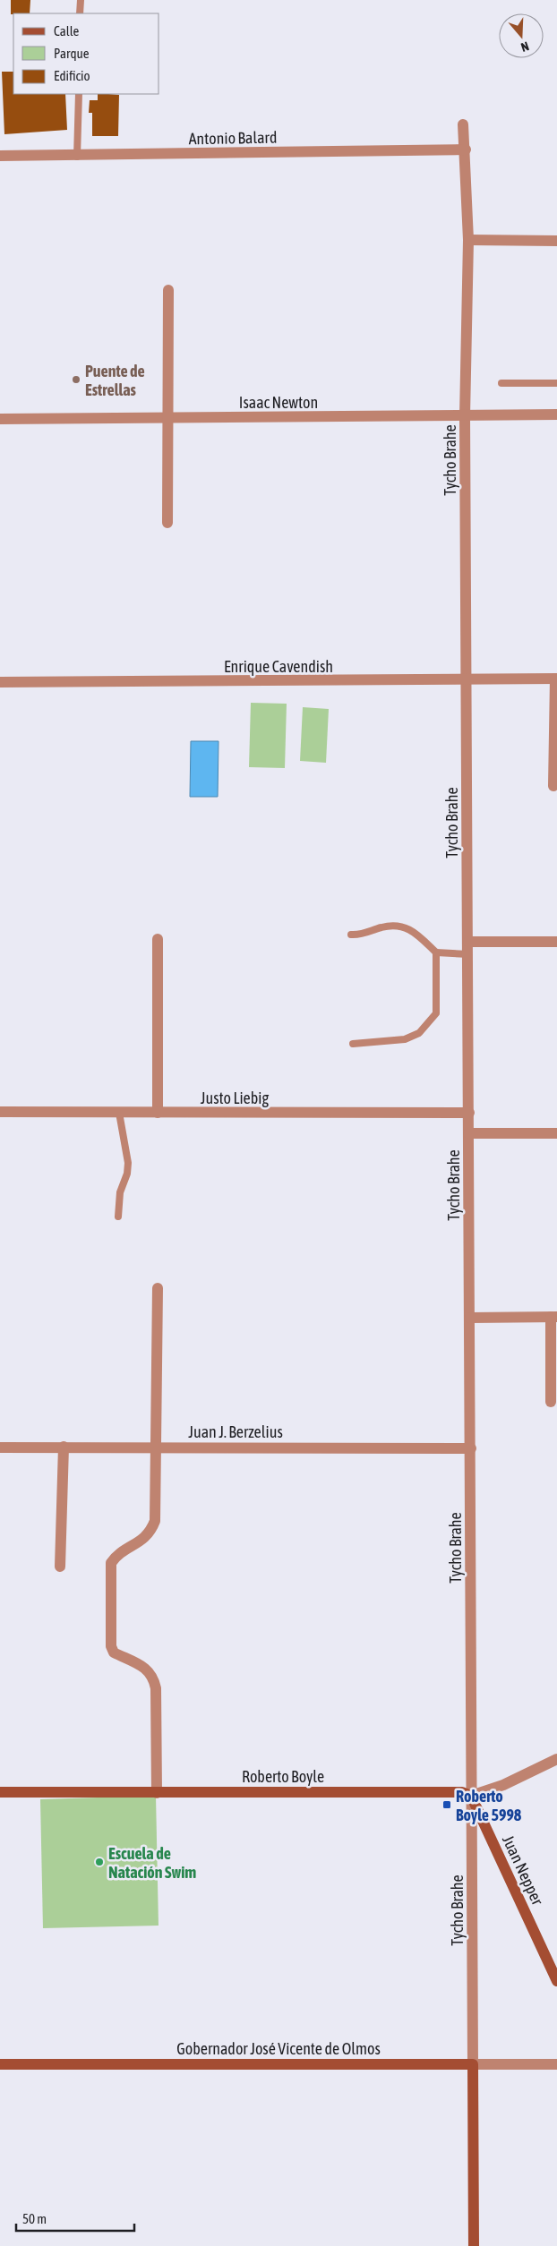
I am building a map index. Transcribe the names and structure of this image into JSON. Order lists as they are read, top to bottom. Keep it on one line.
{"streets":{"main road":["Tycho Brahe","Roberto Boyle","Juan Nepper","Gobernador José Vicente de Olmos"],"street":["Antonio Balard","Isaac Newton","Enrique Cavendish","Justo Liebig","Juan J. Berzelius"]},"crossings":[["Antonio Balard","Tycho Brahe"],["Isaac Newton","Tycho Brahe"],["Tycho Brahe","Enrique Cavendish"],["Tycho Brahe","Justo Liebig"],["Tycho Brahe","Juan J. Berzelius"],["Tycho Brahe","Roberto Boyle"],["Tycho Brahe","Juan Nepper"],["Tycho Brahe","Gobernador José Vicente de Olmos"],["Roberto Boyle","Juan Nepper"]],"places":{"other":["Puente de Estrellas","Escuela de Natación Swim"],"transit":["Roberto Boyle 5998"]},"legend":["Calle","Parque","Edificio"],"scale_bar":"50 m","north":"bottom"}
